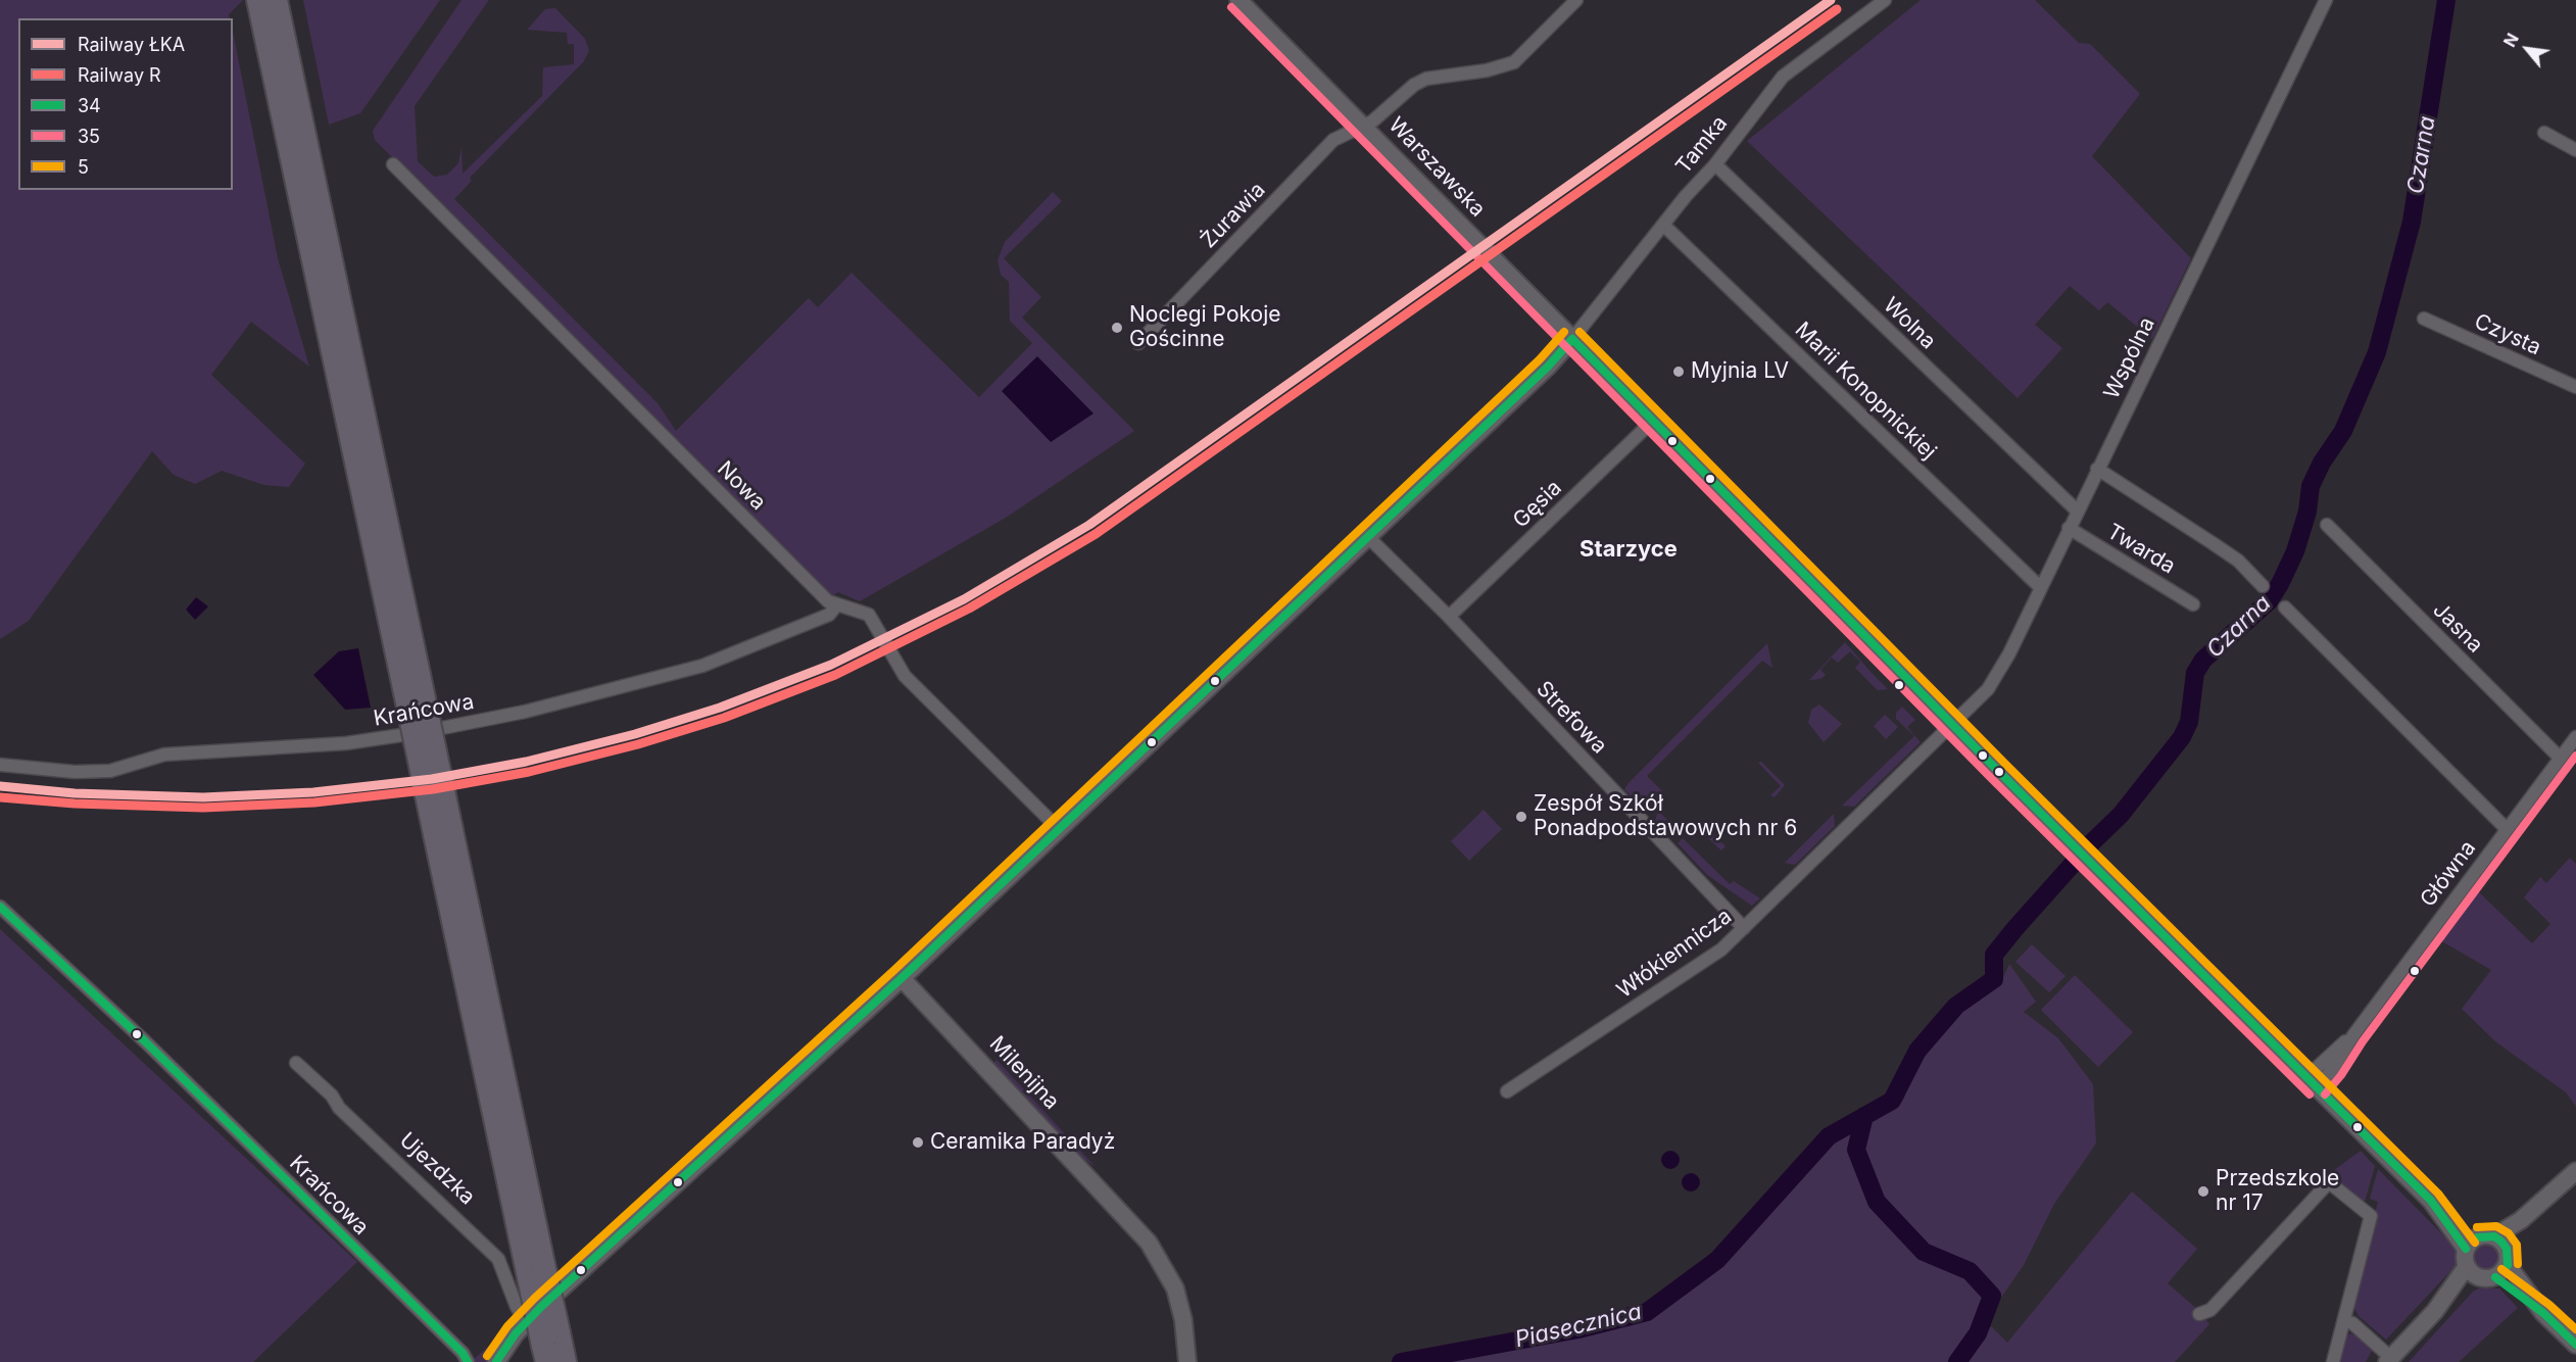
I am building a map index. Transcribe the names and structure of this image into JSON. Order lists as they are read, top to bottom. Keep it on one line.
{"streets":{"main road":["Warszawska","Milenijna"],"street":["Tamka","Żurawia","Wolna","Czysta","Wspólna","Marii Konopnickiej","Nowa","Gęsia","Twarda","Jasna","Krańcowa","Strefowa","Główna","Włókiennicza","Ujezdzka"]},"crossings":[["Tamka","Warszawska"],["Tamka","Wolna"],["Tamka","Marii Konopnickiej"],["Warszawska","Żurawia"],["Warszawska","Wspólna"],["Warszawska","Gęsia"],["Warszawska","Główna"],["Warszawska","Włókiennicza"],["Wolna","Wspólna"],["Wspólna","Marii Konopnickiej"],["Wspólna","Twarda"],["Wspólna","Włókiennicza"],["Nowa","Krańcowa"],["Gęsia","Strefowa"],["Jasna","Główna"],["Strefowa","Włókiennicza"]],"districts":["Starzyce"],"water":["Czarna","Piasecznica"],"places":["Noclegi Pokoje Gościnne","Myjnia LV","Zespół Szkół Ponadpodstawowych nr 6","Ceramika Paradyż","Przedszkole nr 17"],"lines":["rail line ŁKA","transit line 35","rail line R","transit line 5","transit line 34"],"legend":["Railway ŁKA","Railway R","34","35","5"],"north":"top left"}
